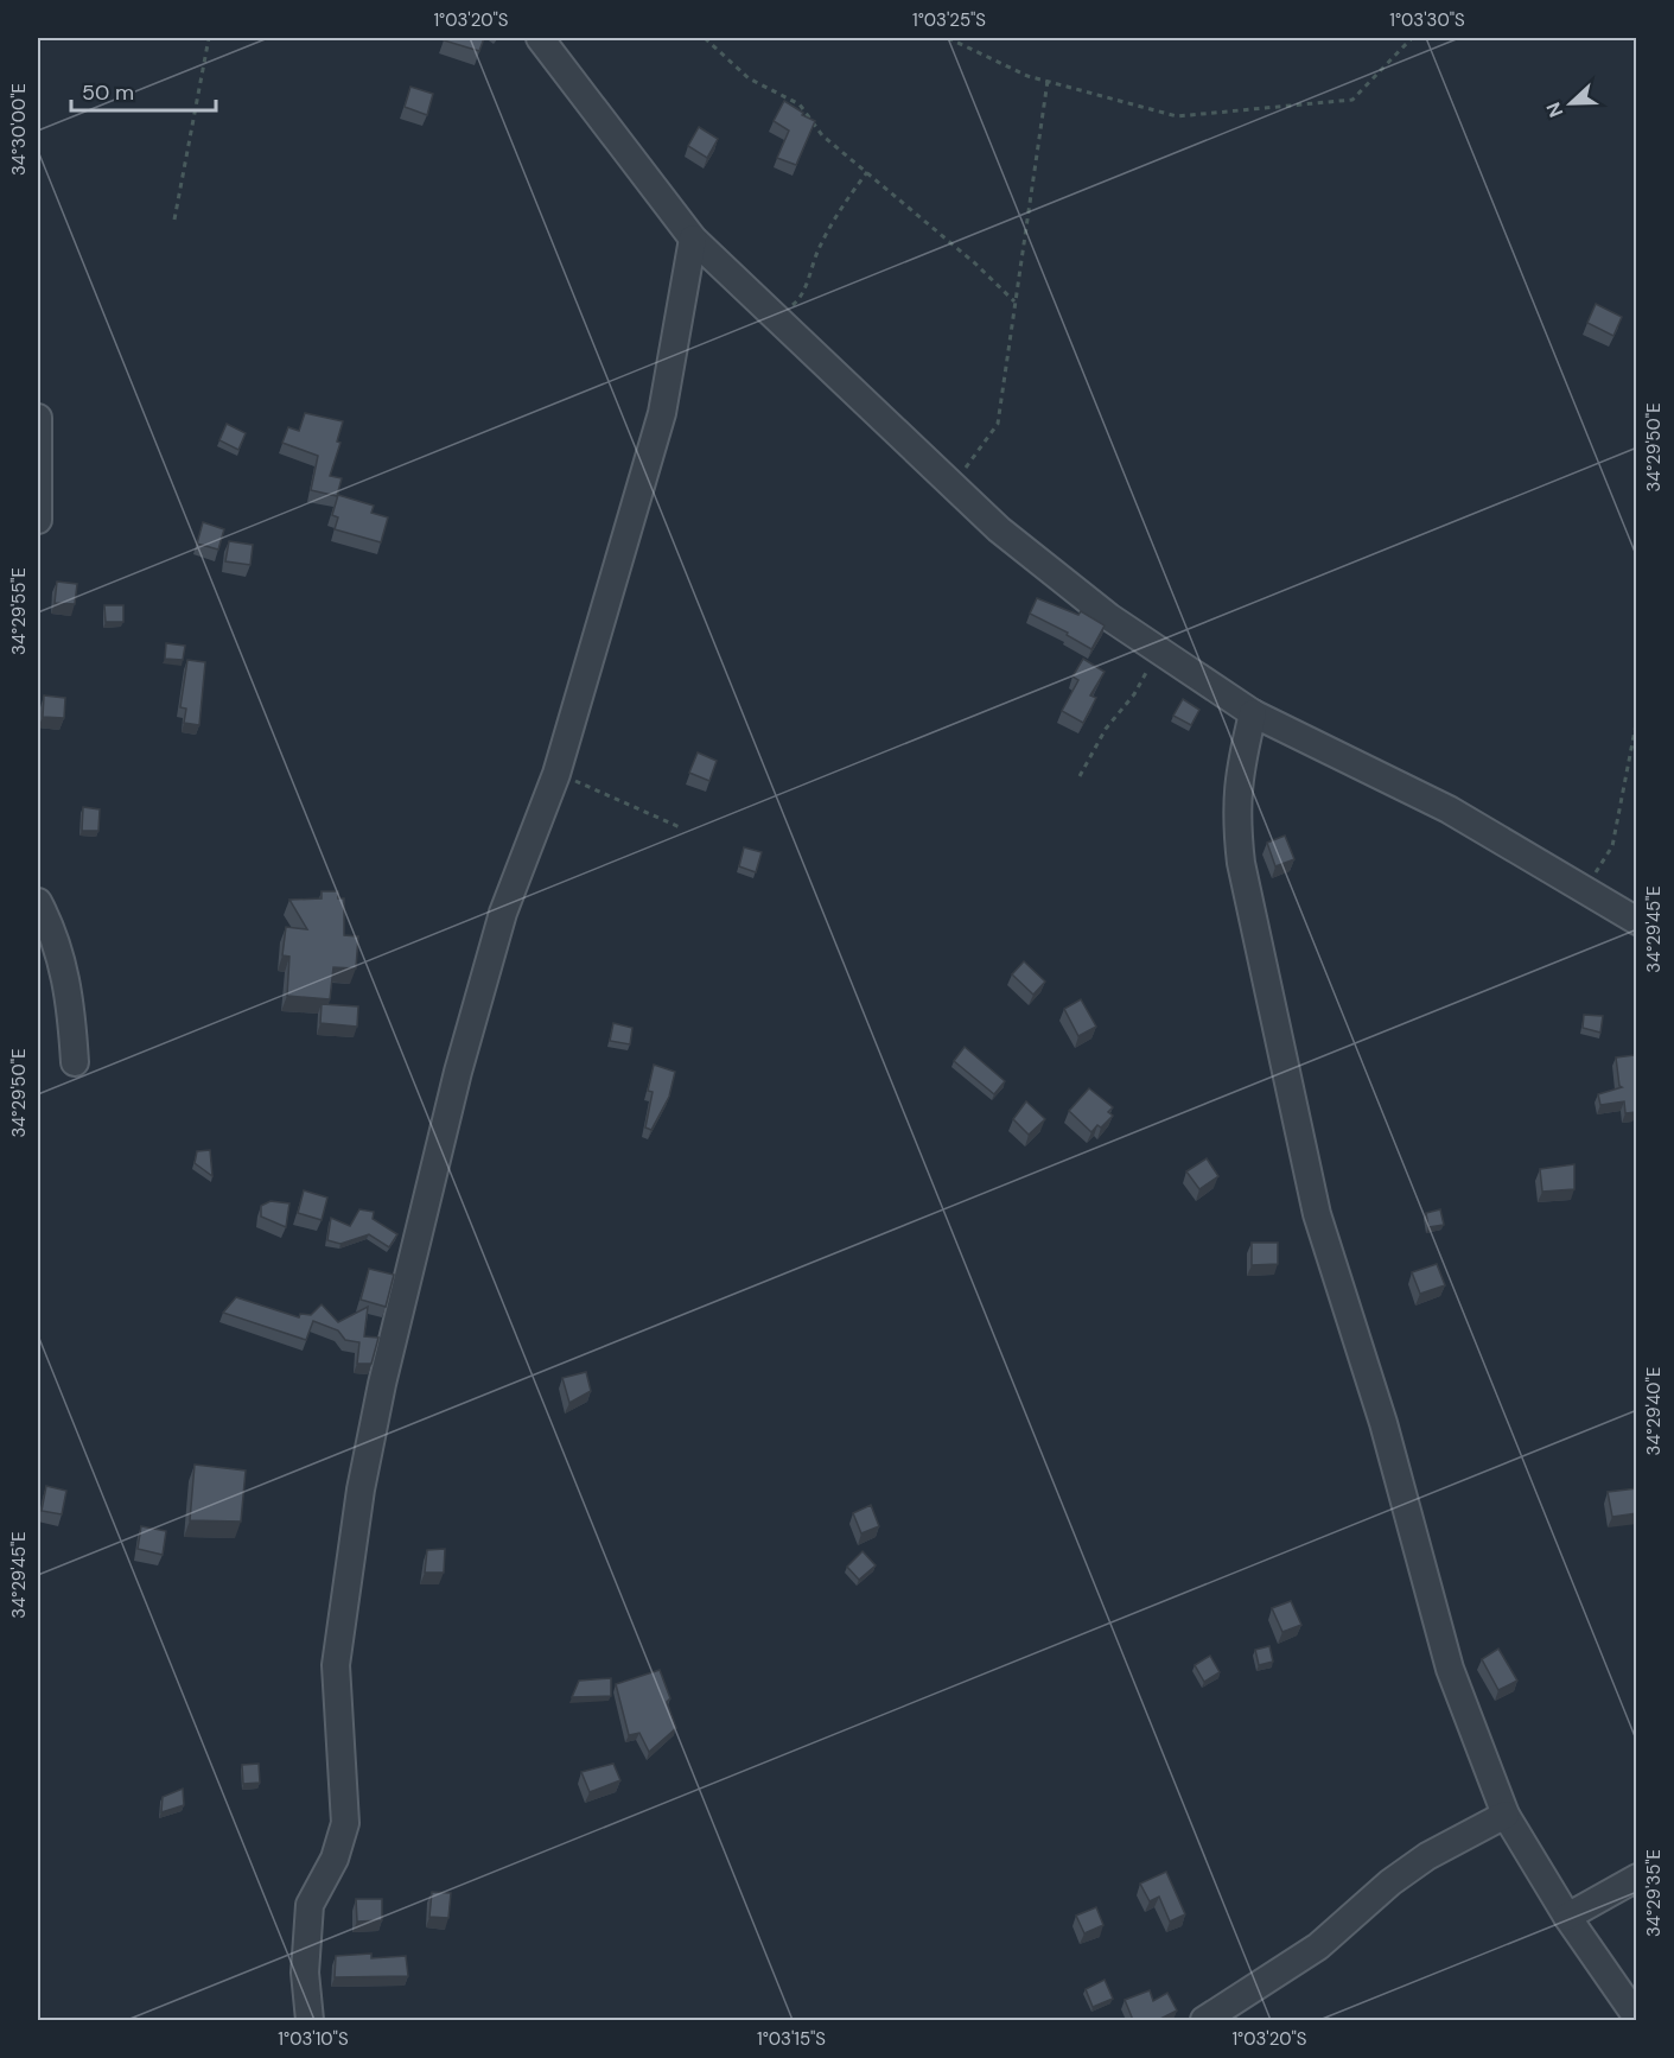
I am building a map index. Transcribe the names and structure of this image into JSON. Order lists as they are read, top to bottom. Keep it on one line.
{"scale_bar":"50 m","north":"left","coordinates":["1°03'20\"S","1°03'25\"S","1°03'30\"S","34°30'00\"E","34°29'50\"E","34°29'55\"E","34°29'45\"E","34°29'40\"E","34°29'35\"E","1°03'10\"S","1°03'15\"S"]}
